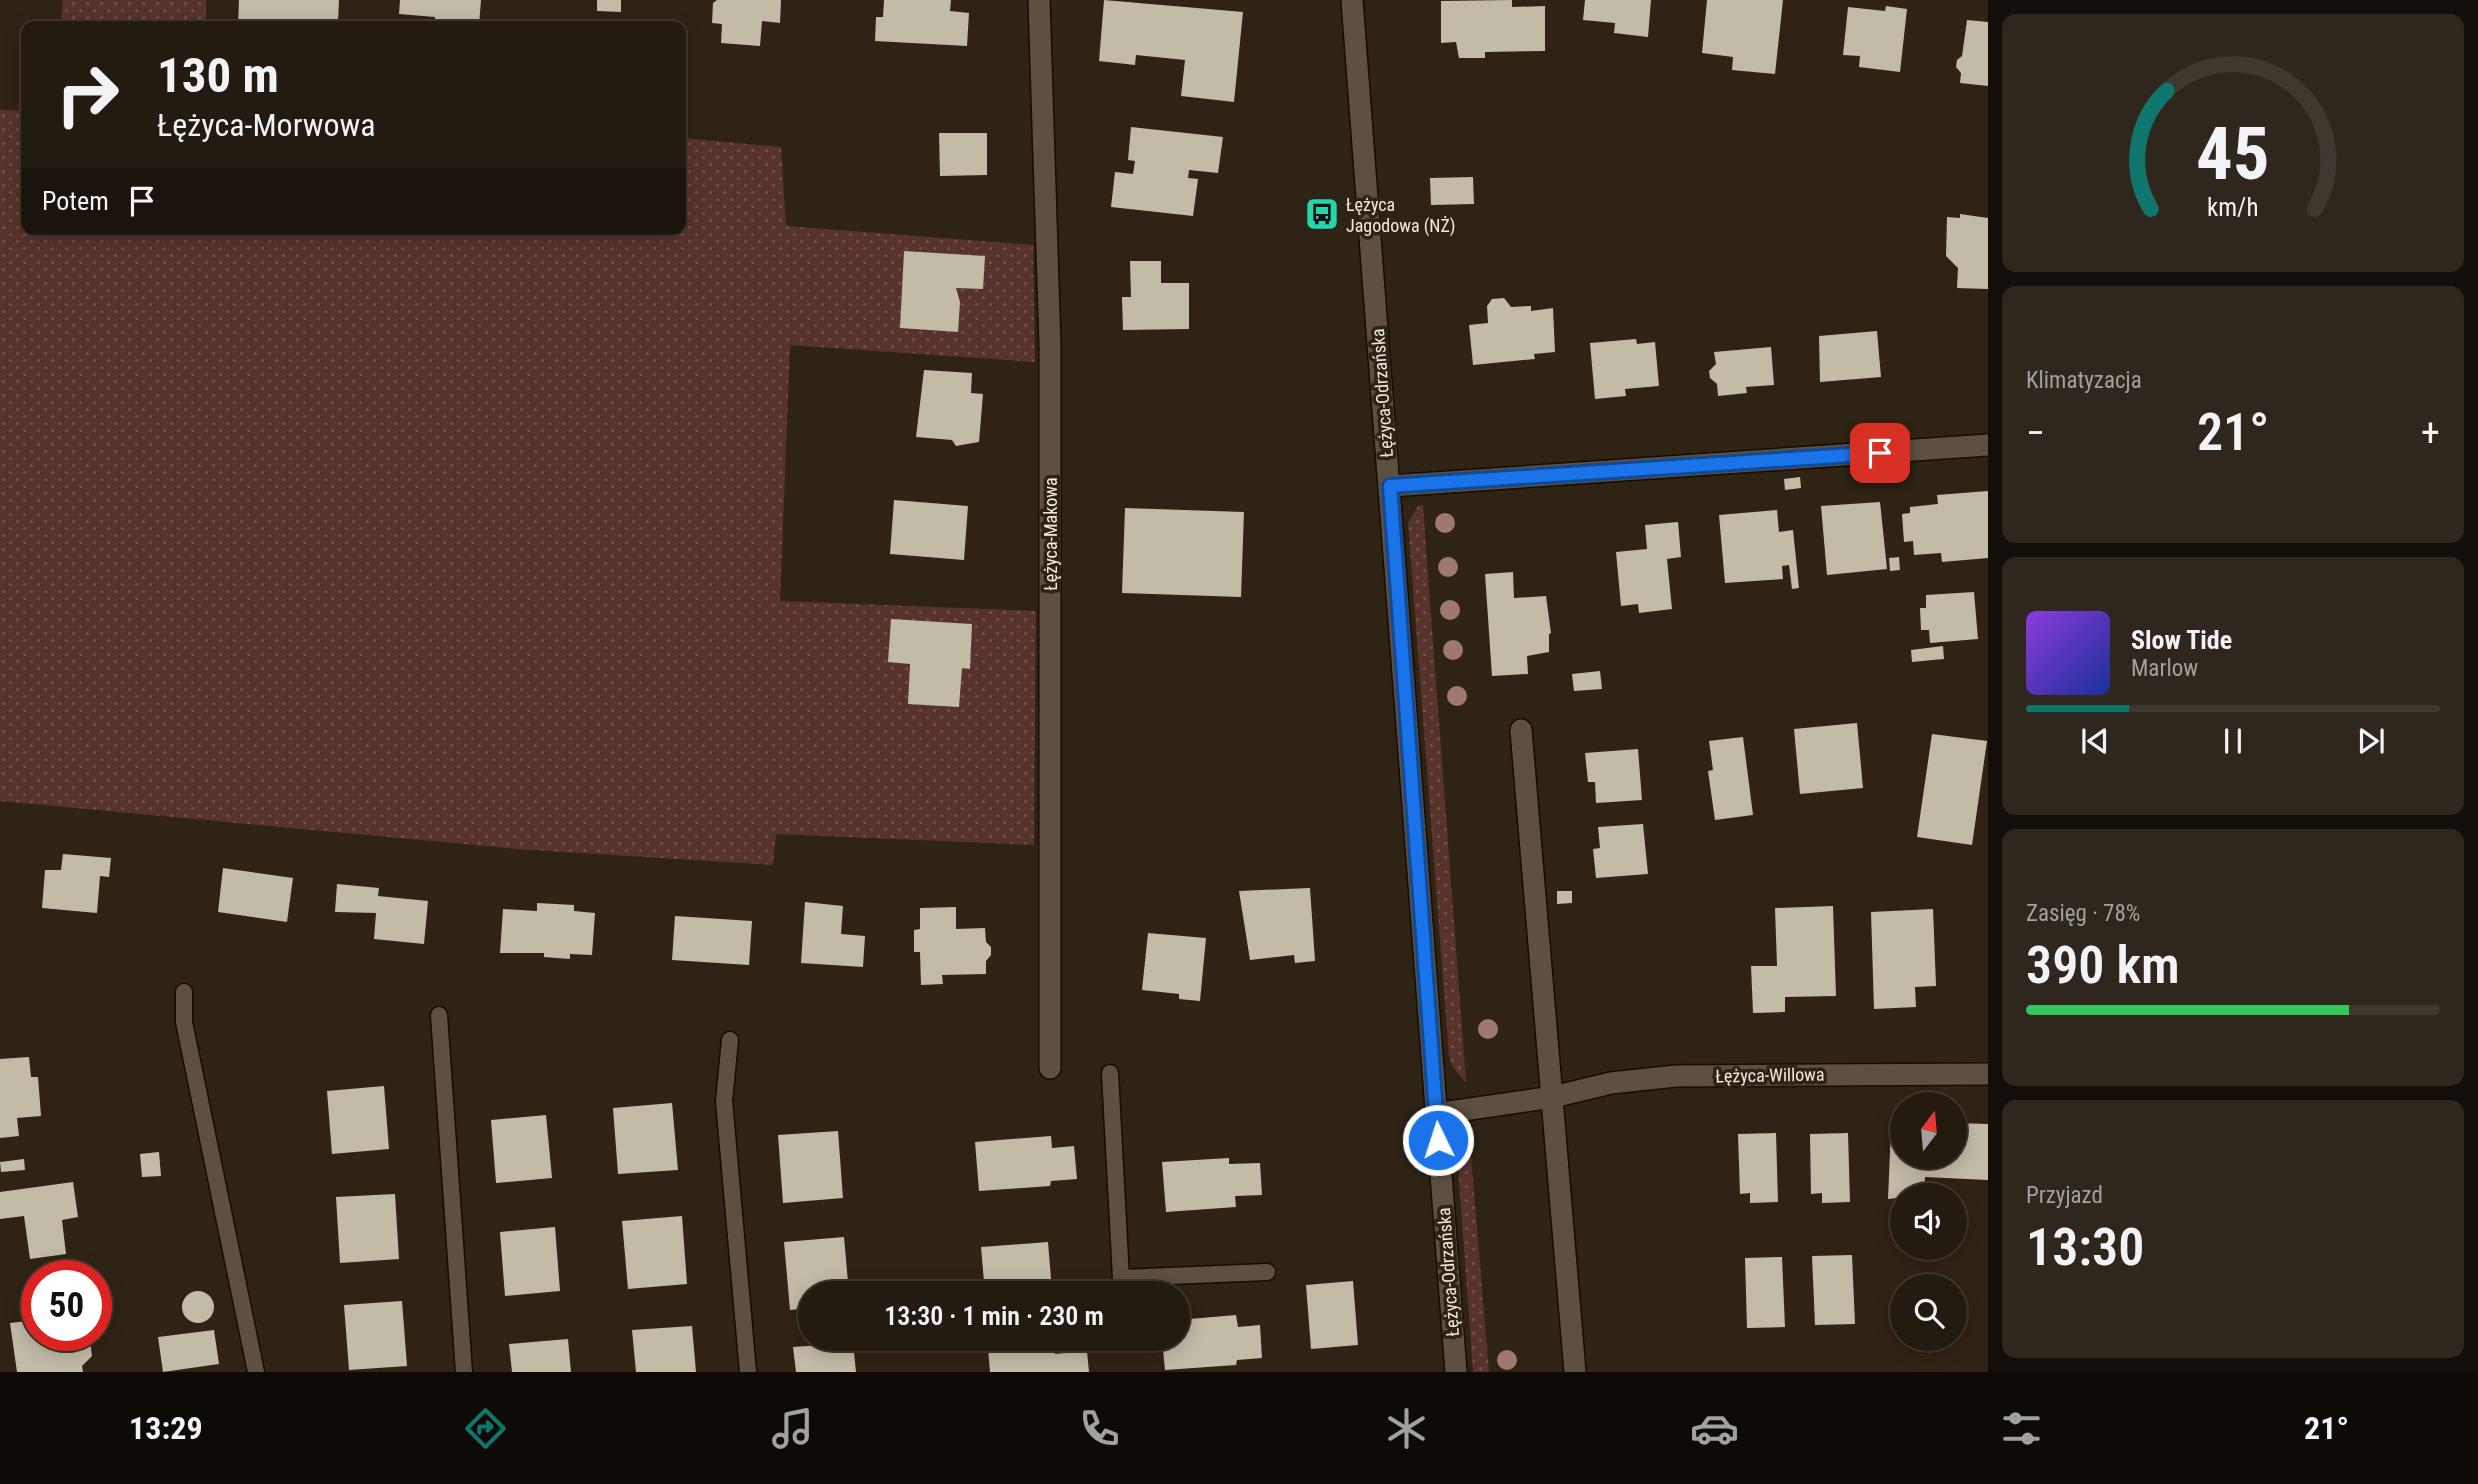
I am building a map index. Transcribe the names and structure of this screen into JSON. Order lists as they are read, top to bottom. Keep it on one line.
{"streets":{"street":["Łężyca-Odrzańska","Łężyca-Makowa","Łężyca-Willowa"]},"crossings":[["Łężyca-Odrzańska","Łężyca-Willowa"]],"places":{"bus stop":["Łężyca Jagodowa (NŻ)"]},"north":"top","page":{"turn":["130 m","Łężyca-Morwowa"],"then":"Potem","tile":["Klimatyzacja",["Zasięg · 78%","390 km"],["Przyjazd","13:30"]],"heat":["−","21°","+"],"song":["Slow Tide","Marlow"],"limit":"50","trip":"13:30 · 1 min · 230 m","tabs":["13:29","21°"],"gauge":["45","km/h"]}}
